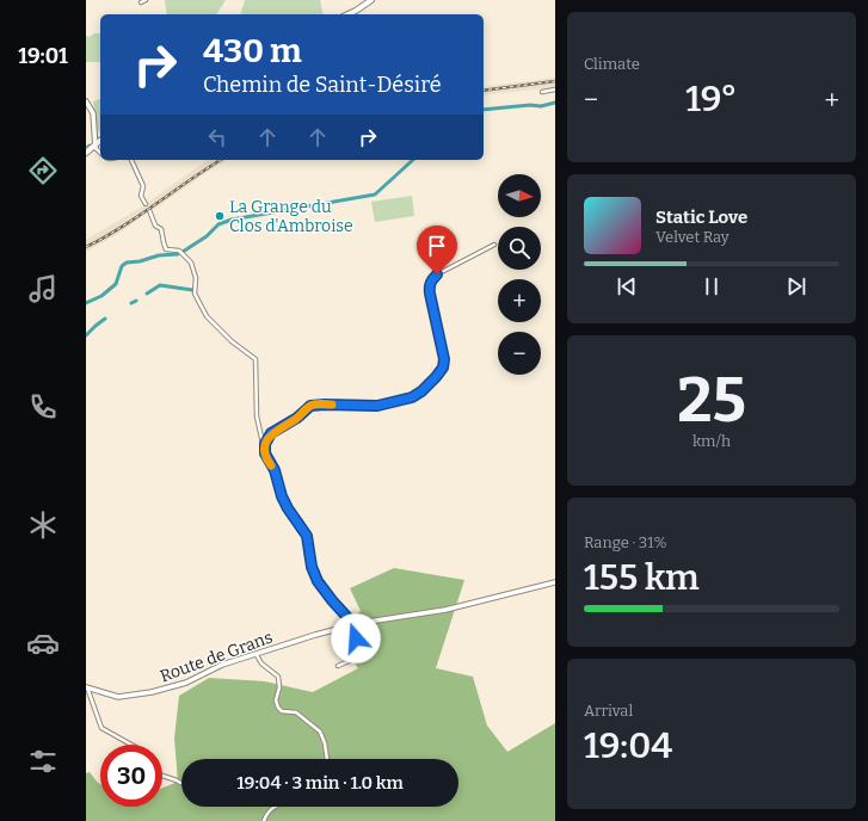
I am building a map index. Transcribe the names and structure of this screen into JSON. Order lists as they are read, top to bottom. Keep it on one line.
{"streets":{"street":["Route de Grans"]},"places":["La Grange du Clos d'Ambroise"],"north":"right","page":{"tabs":"19:01","tile":["Climate",["25","km/h"],["Range · 31%","155 km"],["Arrival","19:04"]],"turn":["430 m","Chemin de Saint-Désiré"],"heat":["−","19°","+"],"map_buttons":["+","−"],"song":["Static Love","Velvet Ray"],"limit":"30","trip":"19:04 · 3 min · 1.0 km"}}
